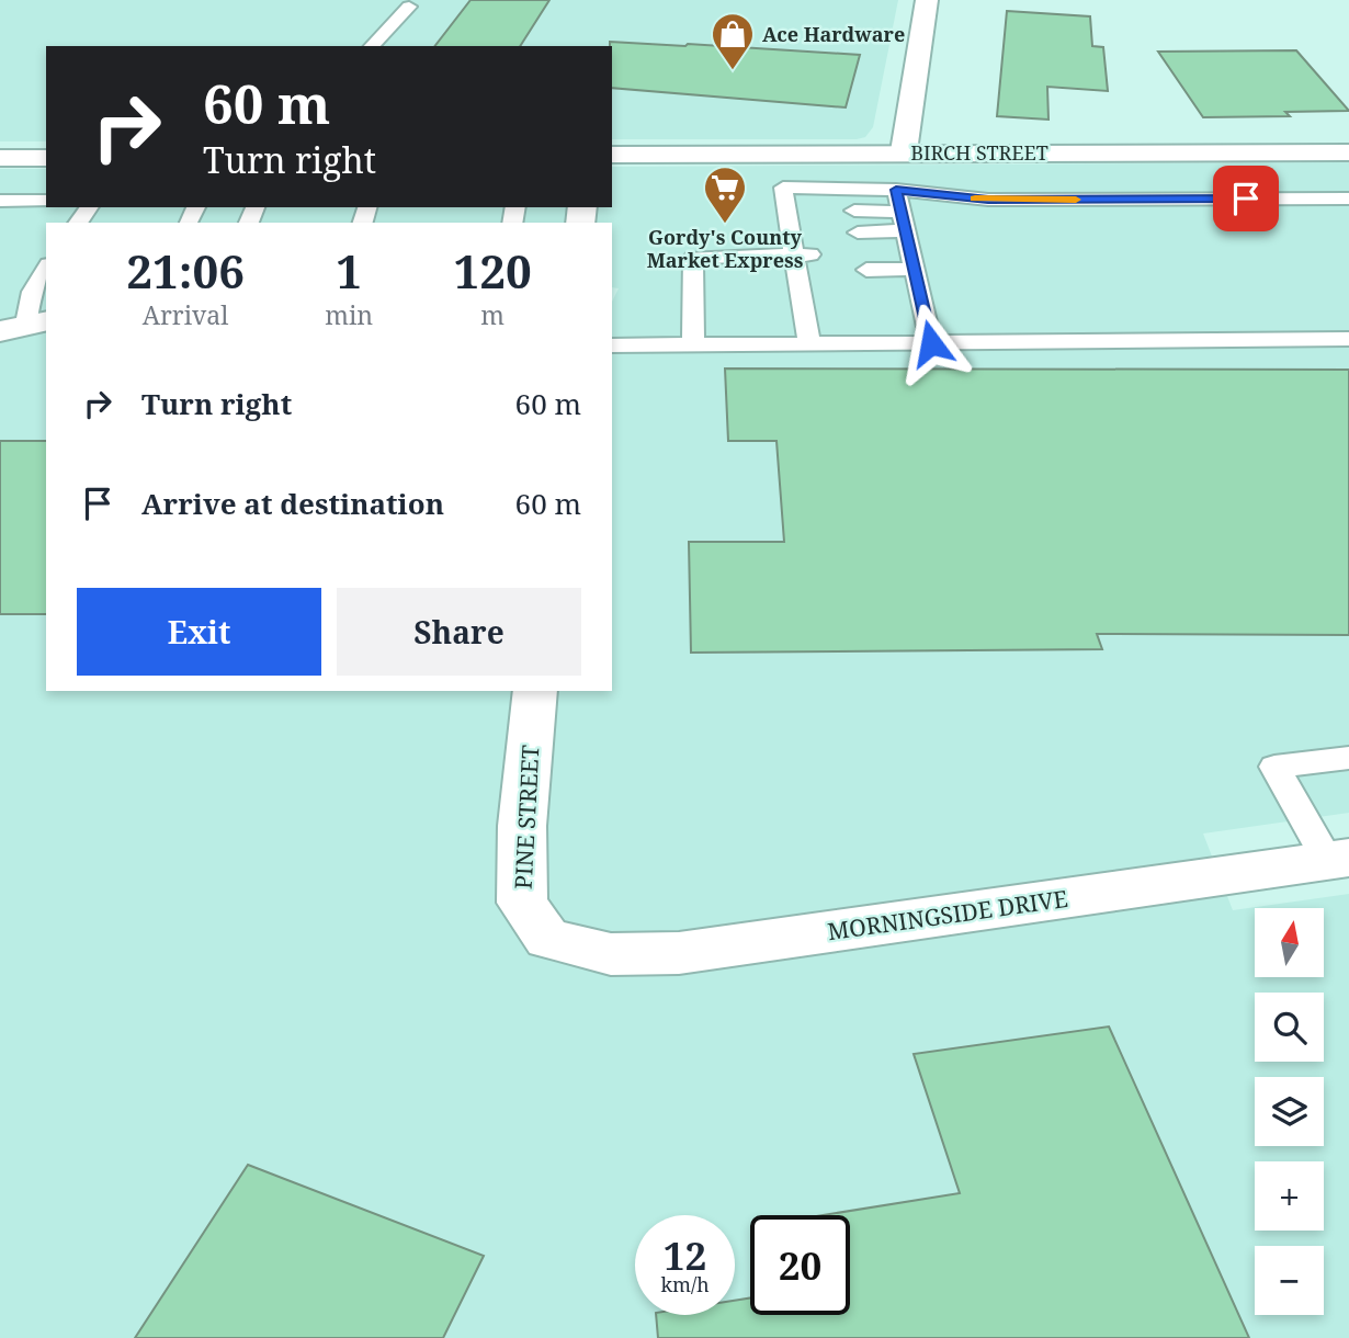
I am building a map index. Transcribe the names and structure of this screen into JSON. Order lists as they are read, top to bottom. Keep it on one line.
{"streets":{"street":["BIRCH STREET","PINE STREET","MORNINGSIDE DRIVE"]},"crossings":[["PINE STREET","MORNINGSIDE DRIVE"]],"places":{"shop":["Ace Hardware"],"supermarket":["Gordy's County Market Express"]},"north":"top","page":{"turn":["60 m","Turn right"],"eta":["21:06","Arrival","1","min","120","m"],"list":[{"name":"Turn right","value":"60 m"},{"name":"Arrive at destination","value":"60 m"}],"buttons":["Exit","Share"],"map_buttons":["+","−"],"speed":"12 km/h","limit":"20"}}
